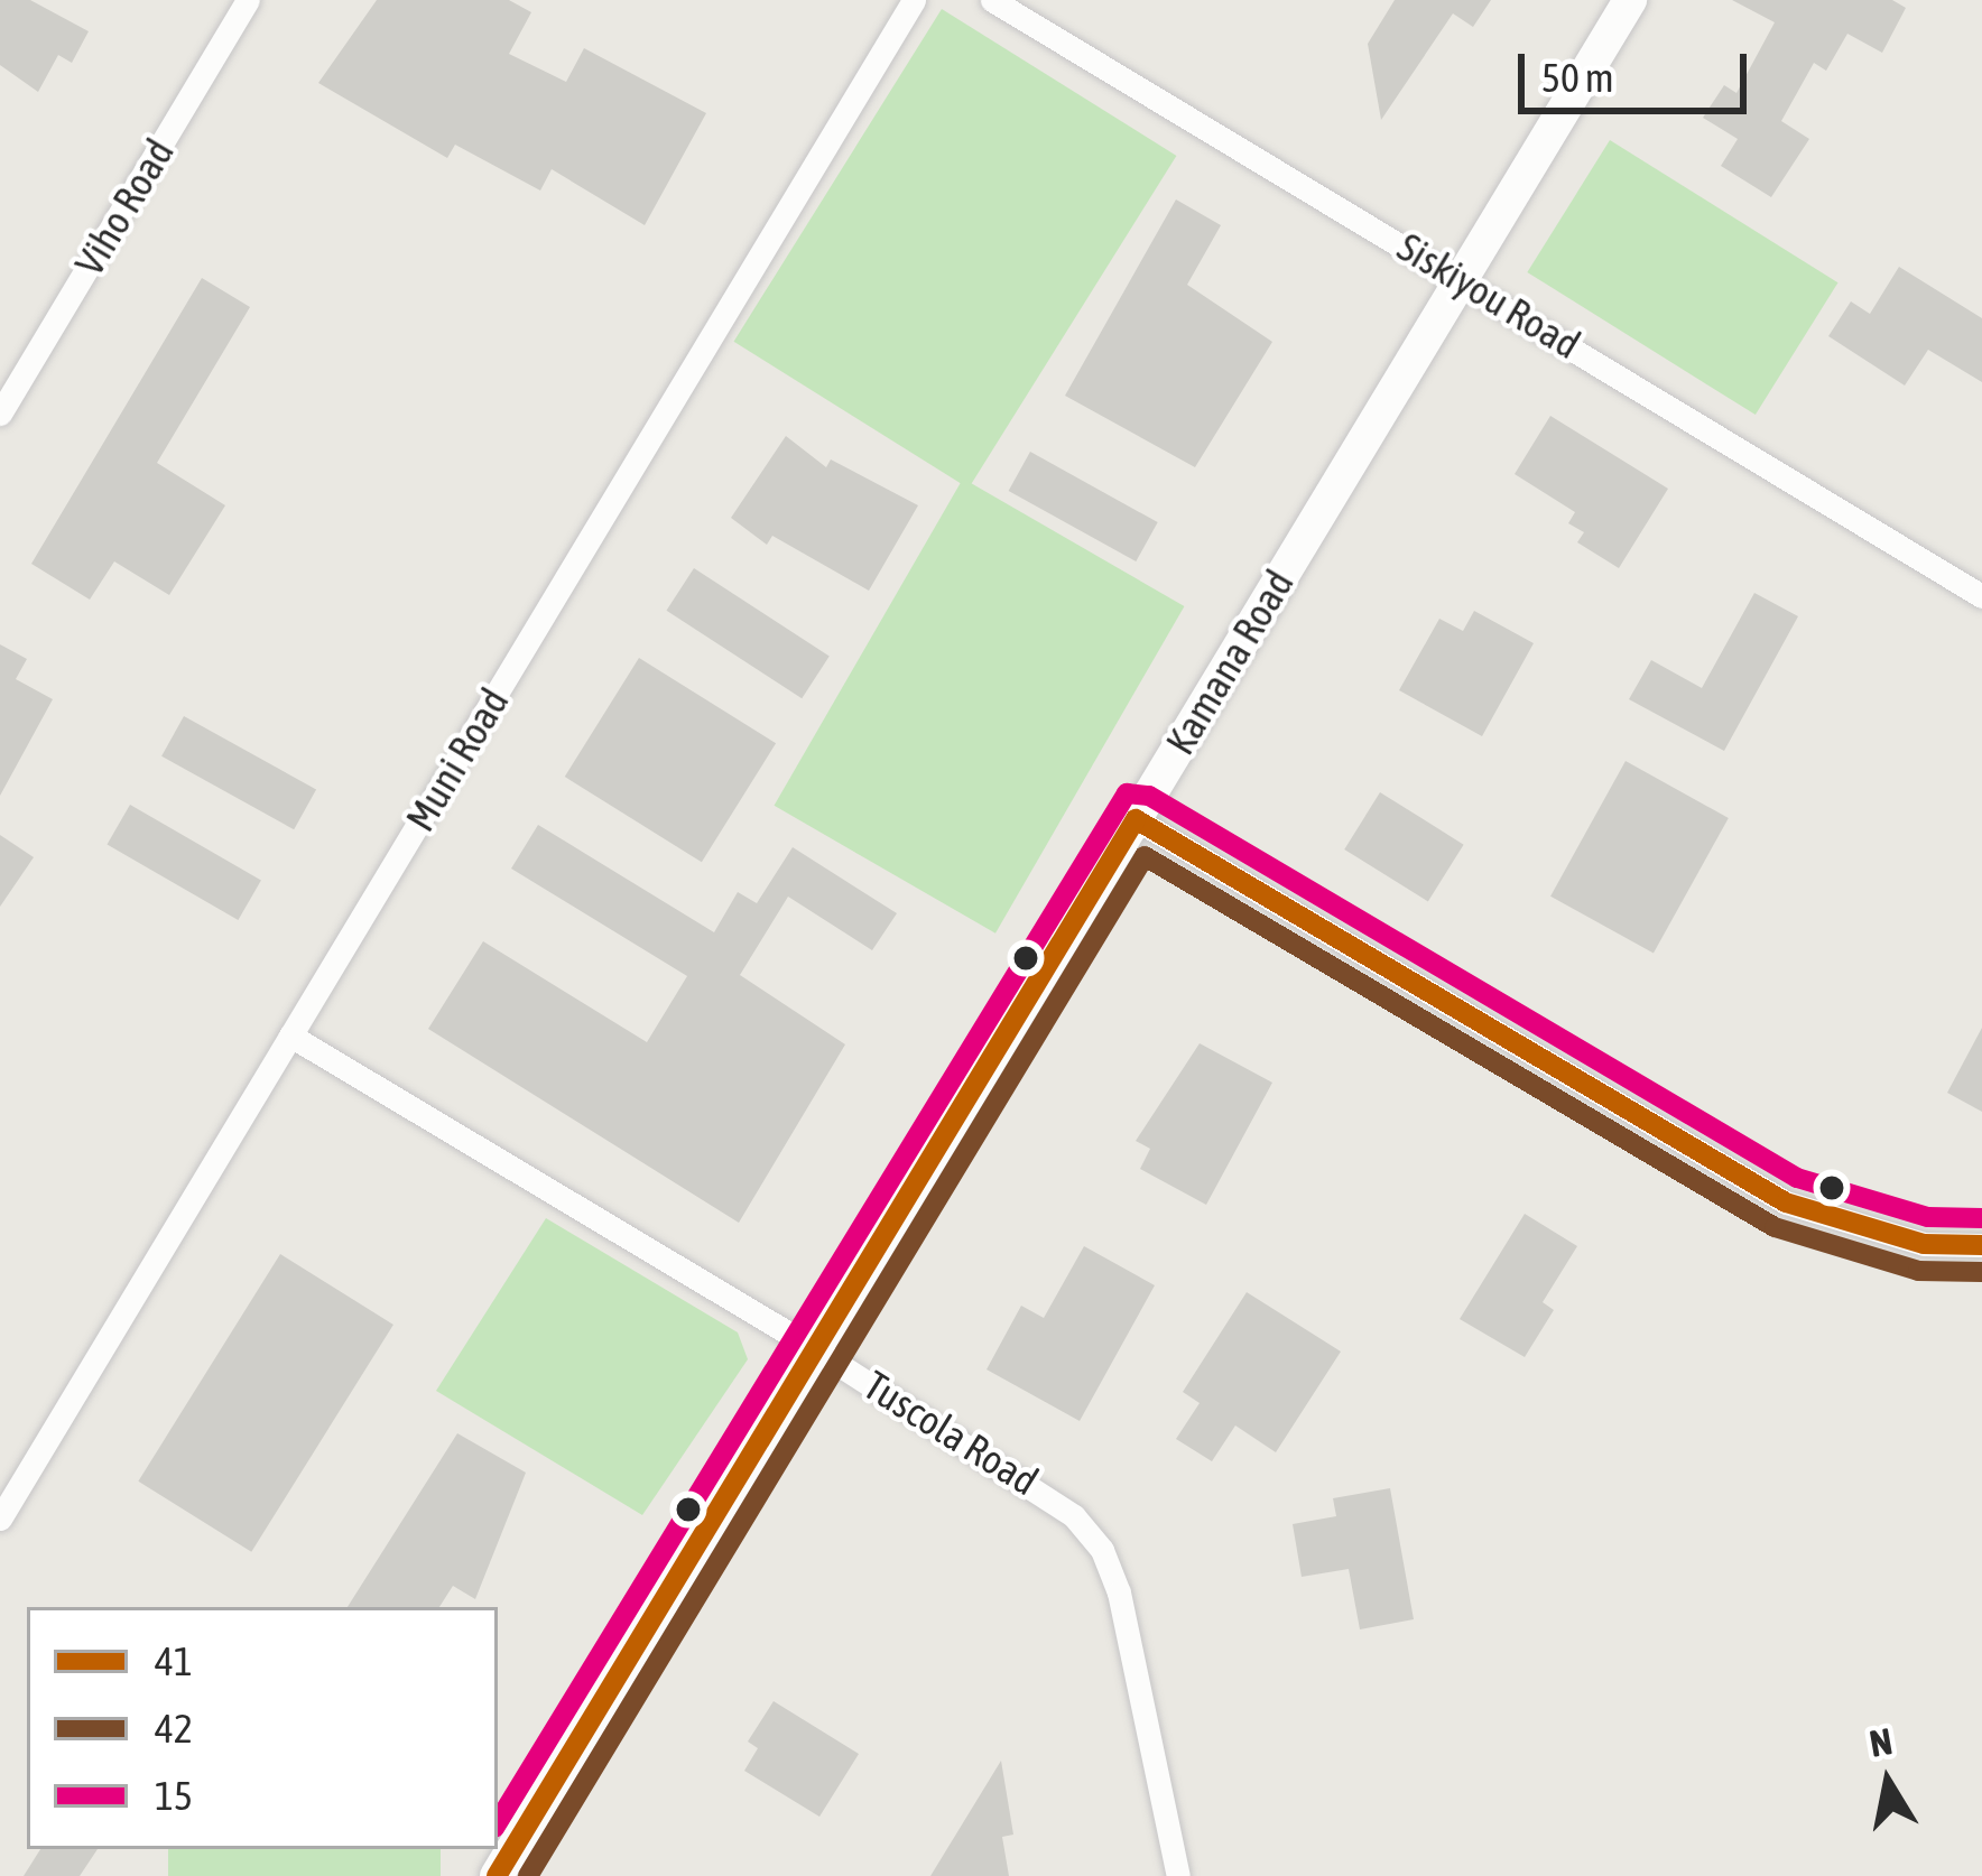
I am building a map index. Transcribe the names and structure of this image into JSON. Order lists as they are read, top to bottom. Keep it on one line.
{"streets":{"street":["Viho Road","Siskiyou Road","Kamana Road","Muni Road","Tuscola Road"]},"crossings":[["Siskiyou Road","Kamana Road"],["Kamana Road","Tuscola Road"],["Muni Road","Tuscola Road"]],"lines":["transit line 15","transit line 41","transit line 42"],"legend":["41","42","15"],"scale_bar":"50 m","north":"top"}
